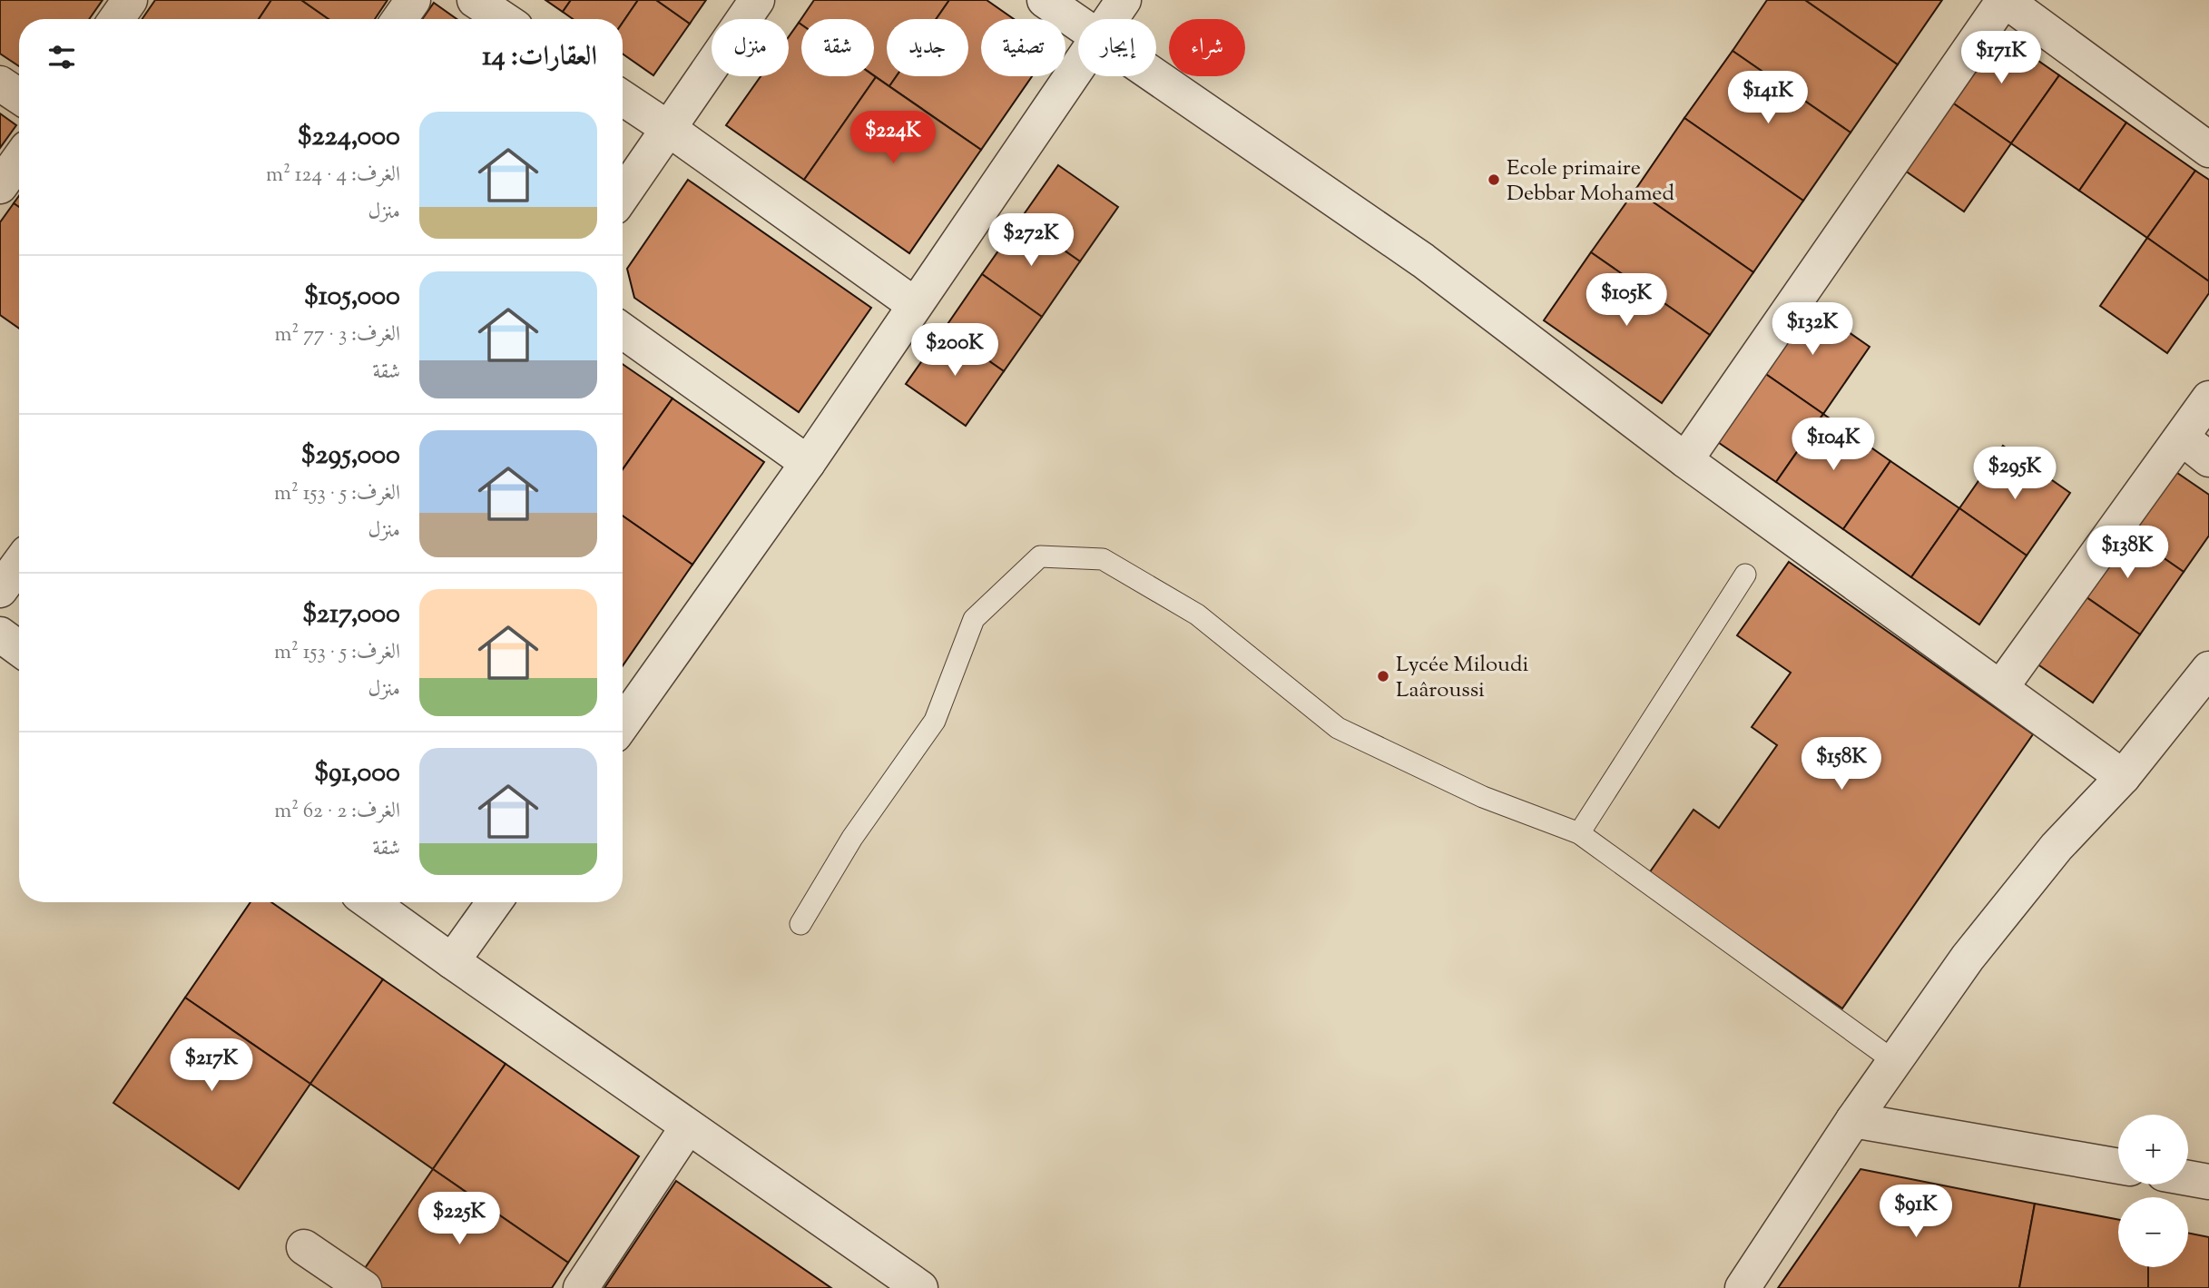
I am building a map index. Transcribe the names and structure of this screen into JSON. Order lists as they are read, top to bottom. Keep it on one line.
{"places":["Ecole primaire Debbar Mohamed","Lycée Miloudi Laâroussi"],"page":{"chip":["شراء","إيجار","تصفية","جديد","شقة","منزل"],"heading":"العقارات: 14","price":["$171K","$141K","$224K","$272K","$105K","$132K","$200K","$104K","$295K","$138K","$158K","$217K","$91K","$225K"],"list":[{"name":"$224,000","note":"الغرف: 4 · 124 m² · منزل"},{"name":"$105,000","note":"الغرف: 3 · 77 m² · شقة"},{"name":"$295,000","note":"الغرف: 5 · 153 m² · منزل"},{"name":"$217,000","note":"الغرف: 5 · 153 m² · منزل"},{"name":"$91,000","note":"الغرف: 2 · 62 m² · شقة"}],"map_buttons":["+","−"]}}
